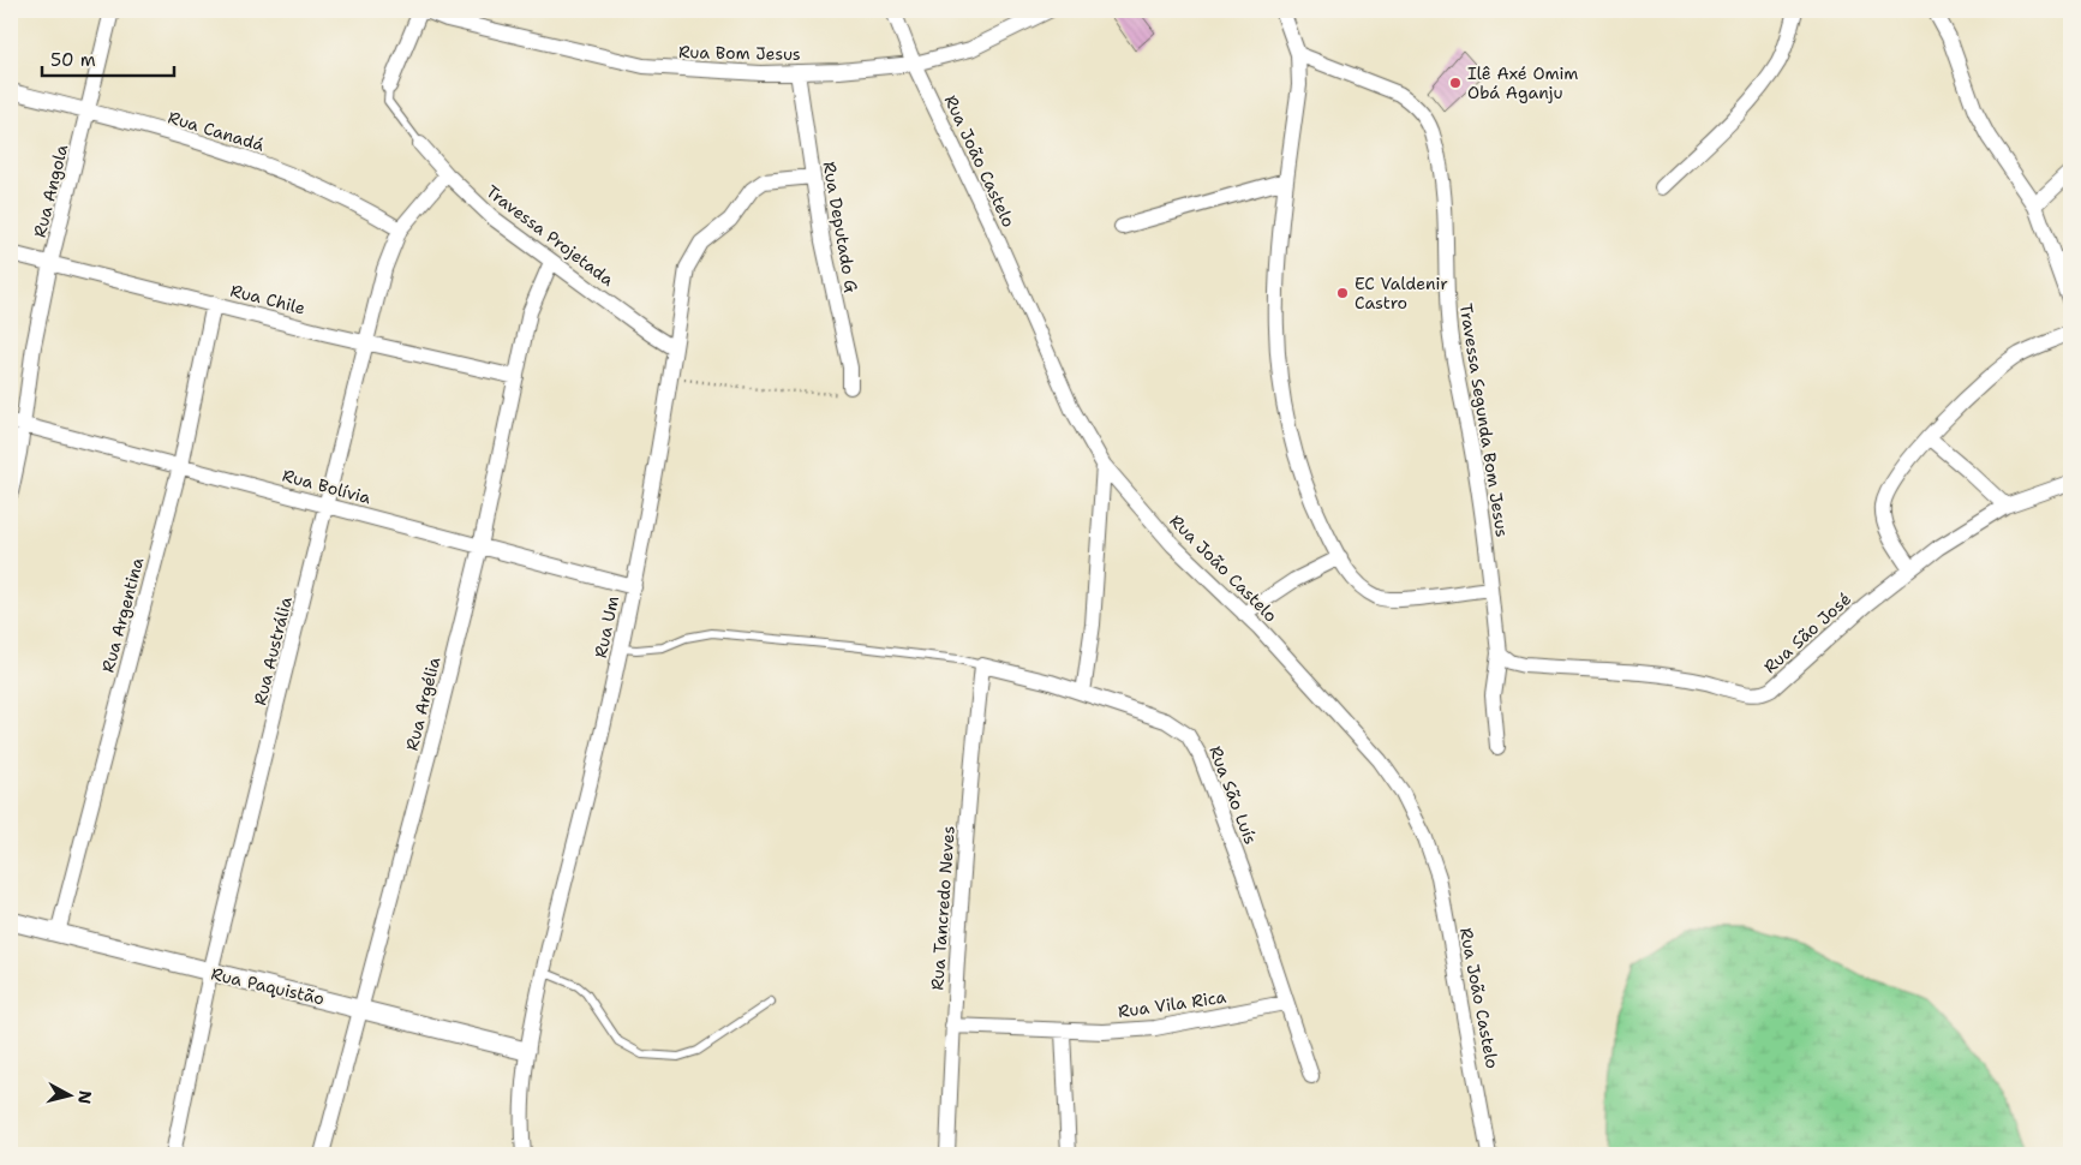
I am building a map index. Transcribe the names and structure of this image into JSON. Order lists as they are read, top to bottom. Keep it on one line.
{"streets":{"street":["Rua Bom Jesus","Rua Canadá","Rua João Castelo","Rua Angola","Rua Deputado G","Travessa Projetada","Rua Chile","Travessa Segunda Bom Jesus","Rua Bolívia","Rua Argentina","Rua Um","Rua São José","Rua Austrália","Rua Argélia","Rua São Luís","Rua Tancredo Neves","Rua Paquistão","Rua Vila Rica"]},"crossings":[["Rua Bom Jesus","Rua João Castelo"],["Rua Bom Jesus","Rua Deputado G"],["Rua Canadá","Rua Angola"],["Rua Canadá","Rua Austrália"],["Rua Angola","Rua Chile"],["Rua Angola","Rua Bolívia"],["Rua Deputado G","Rua Um"],["Travessa Projetada","Rua Um"],["Travessa Projetada","Rua Austrália"],["Travessa Projetada","Rua Argélia"],["Rua Chile","Rua Argentina"],["Rua Chile","Rua Austrália"],["Rua Chile","Rua Argélia"],["Rua Bolívia","Rua Argentina"],["Rua Bolívia","Rua Um"],["Rua Bolívia","Rua Austrália"],["Rua Bolívia","Rua Argélia"],["Rua Argentina","Rua Paquistão"],["Rua Um","Rua Paquistão"],["Rua Austrália","Rua Paquistão"],["Rua Argélia","Rua Paquistão"],["Rua São Luís","Rua Tancredo Neves"],["Rua São Luís","Rua Vila Rica"],["Rua Tancredo Neves","Rua Vila Rica"]],"places":["Ilê Axé Omim Obá Aganju","EC Valdenir Castro"],"scale_bar":"50 m","north":"right"}
